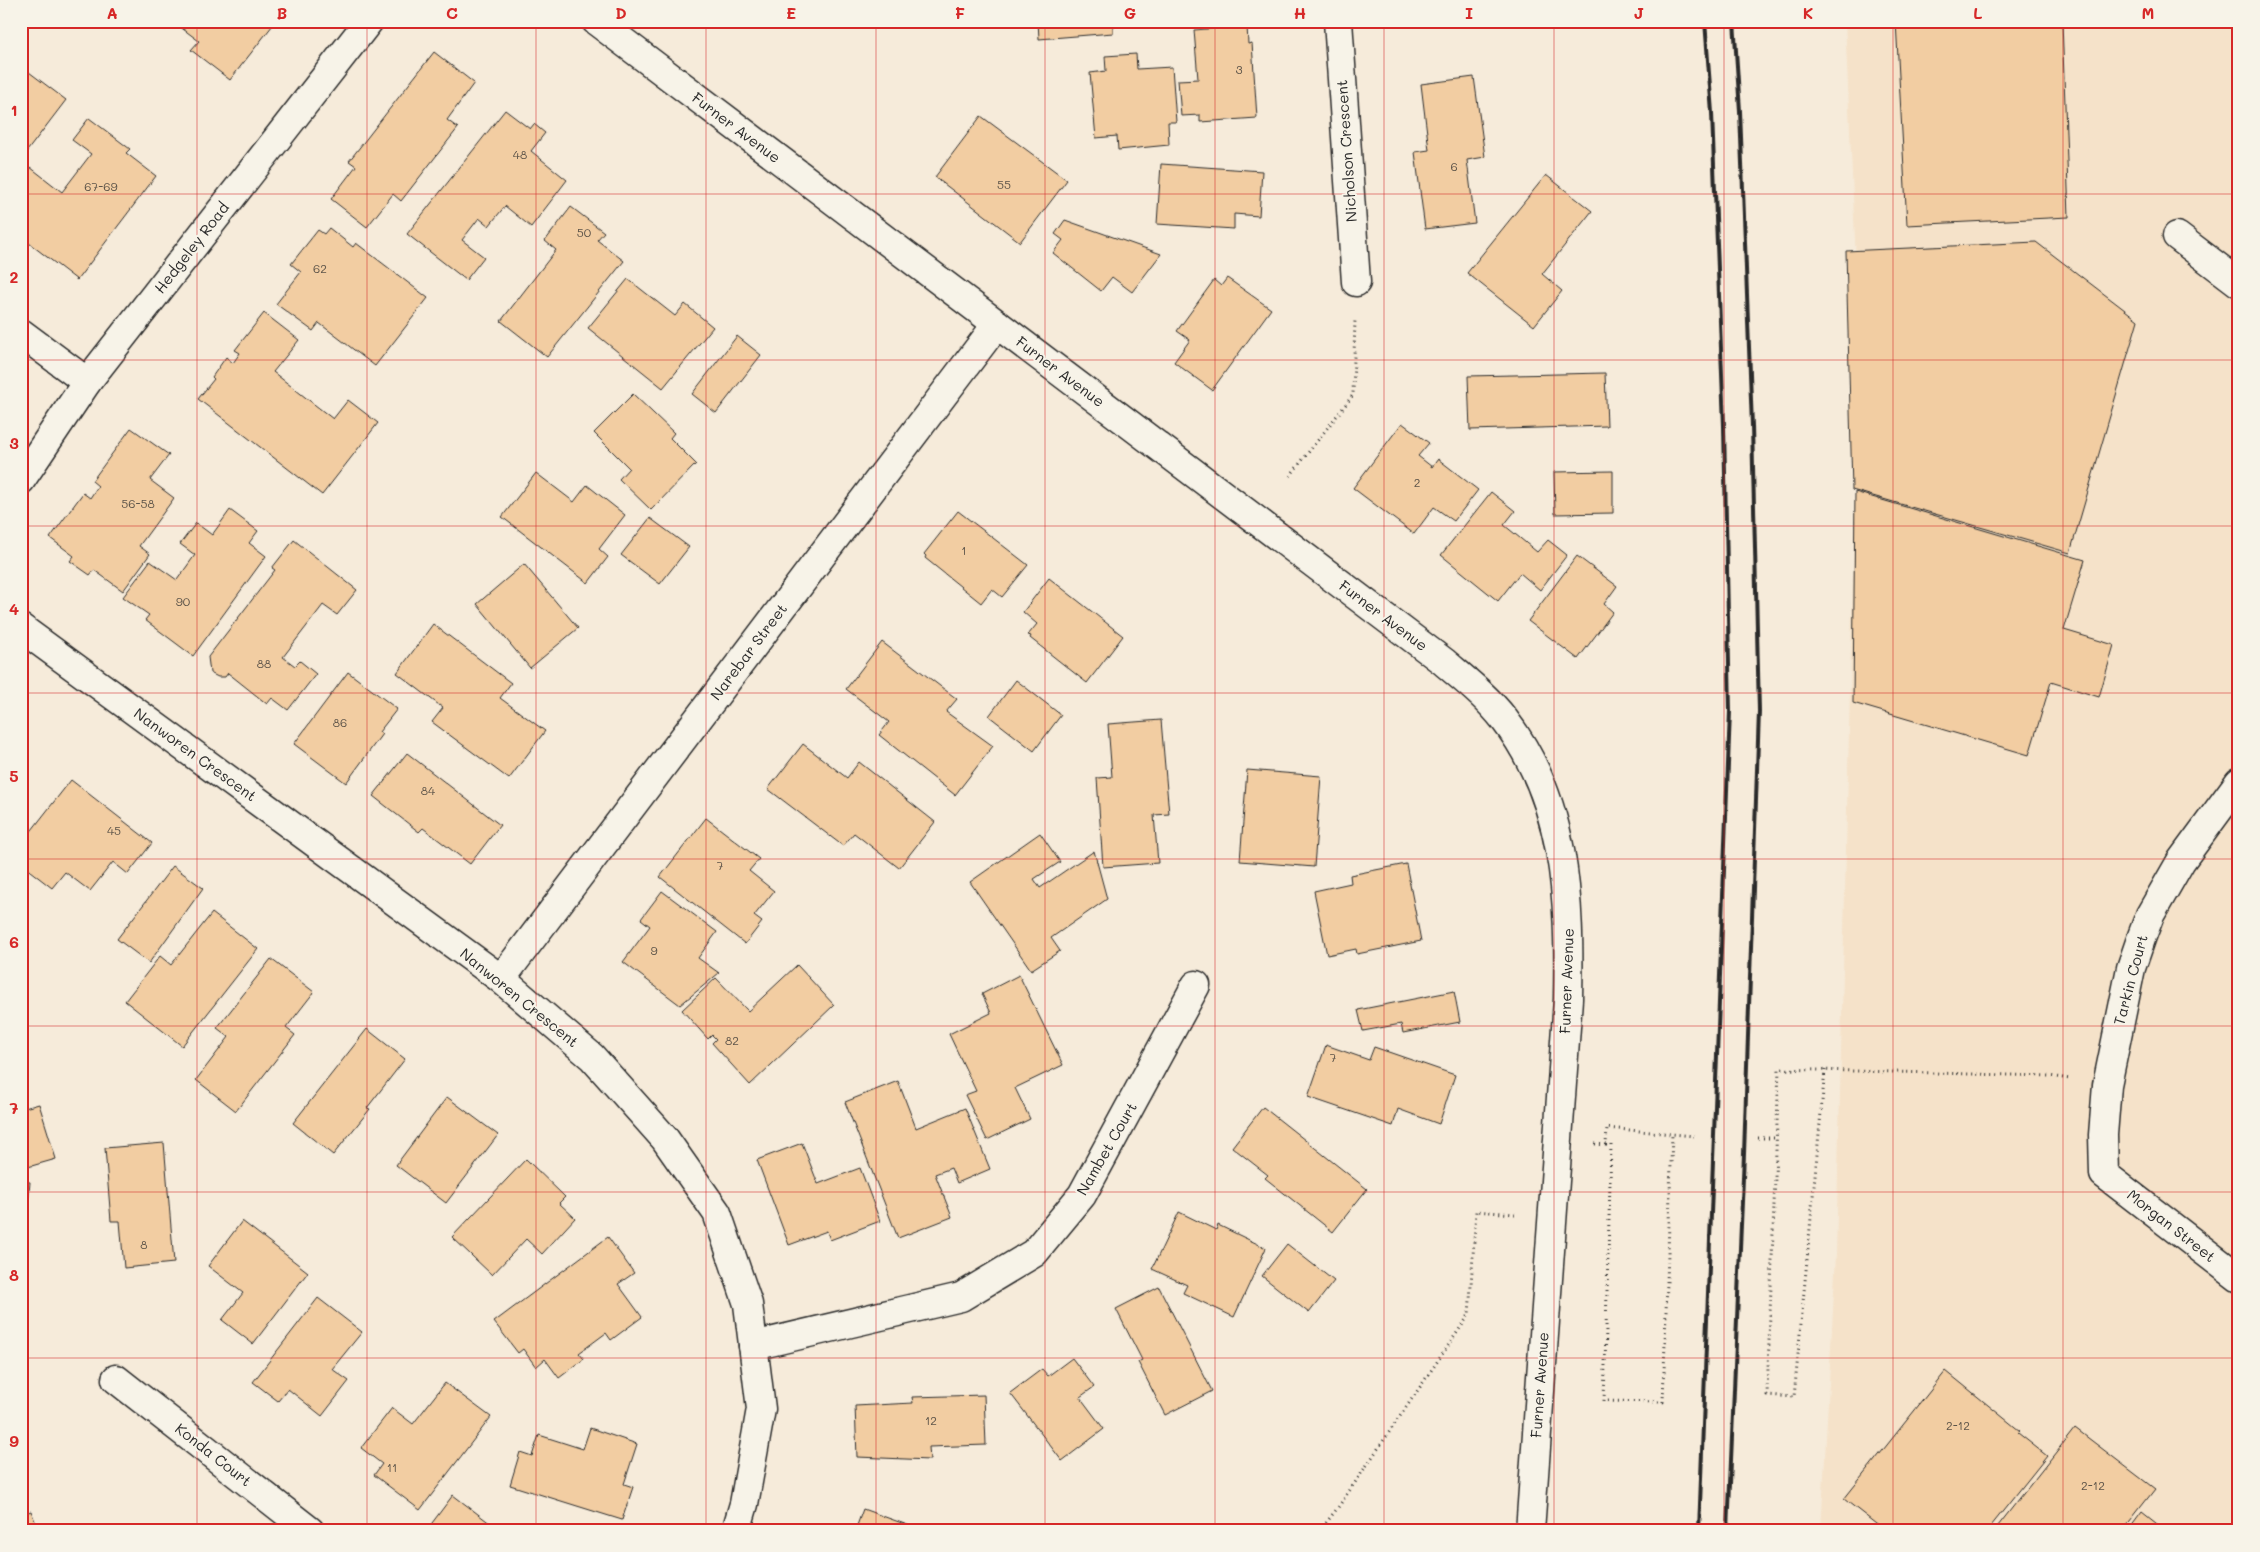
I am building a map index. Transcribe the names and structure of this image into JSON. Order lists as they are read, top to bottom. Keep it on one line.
{"streets":{"street":["Furner Avenue","Nicholson Crescent","Hedgeley Road","Narebar Street","Nanworen Crescent","Tarkin Court","Nambet Court","Morgan Street","Konda Court"]},"crossings":[["Furner Avenue","Narebar Street"],["Narebar Street","Nanworen Crescent"],["Nanworen Crescent","Nambet Court"],["Tarkin Court","Morgan Street"]],"house_numbers":["3","48","6","55","67-69","50","62","2","56-58","1","90","88","86","84","45","7","9","82","7","8","12","2-12","11","2-12"],"grid":{"columns":["A","B","C","D","E","F","G","H","I","J","K","L","M"],"rows":["1","2","3","4","5","6","7","8","9"]}}
